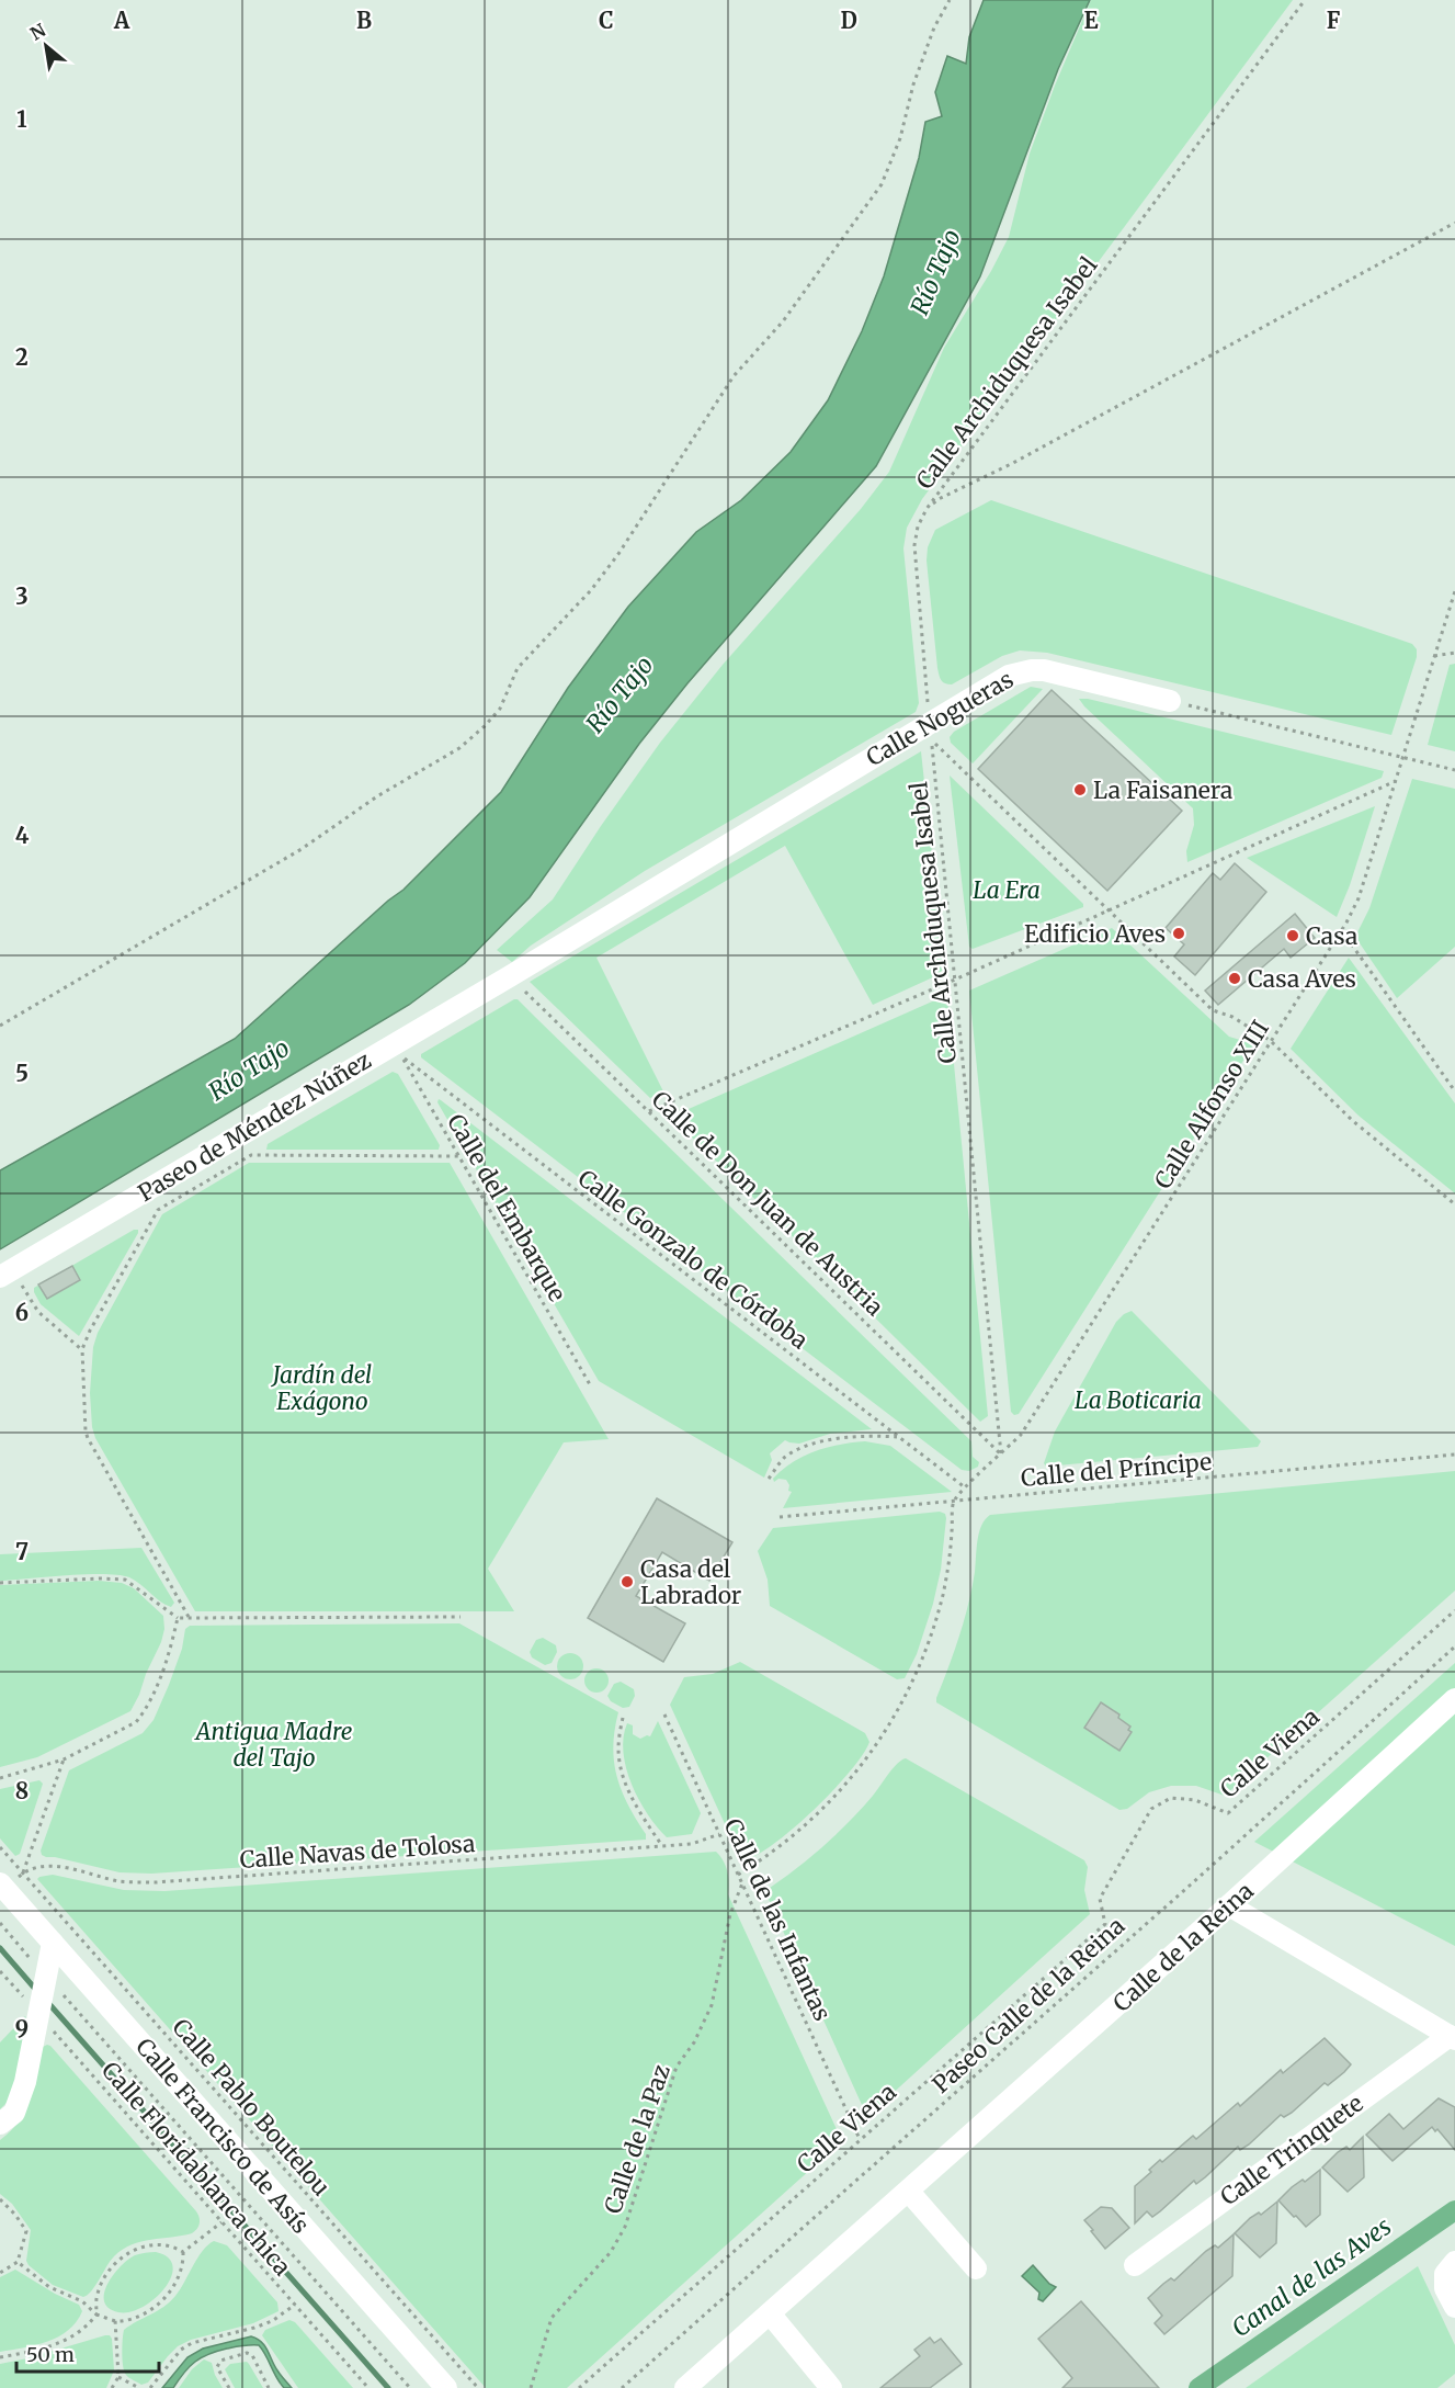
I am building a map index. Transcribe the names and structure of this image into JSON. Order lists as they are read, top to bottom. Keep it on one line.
{"streets":{"street":["Calle Nogueras","Paseo de Méndez Núñez","Calle de la Reina","Calle Francisco de Asís","Calle Trinquete"],"path":["Calle Archiduquesa Isabel","Calle Alfonso XIII","Calle de Don Juan de Austria","Calle del Embarque","Calle Gonzalo de Córdoba","Calle del Príncipe","Calle Viena","Calle Navas de Tolosa","Calle de las Infantas","Paseo Calle de la Reina","Calle Pablo Boutelou","Calle de la Paz","Calle Floridablanca chica"]},"crossings":[["Calle Archiduquesa Isabel","Calle Nogueras"],["Calle Archiduquesa Isabel","Calle Alfonso XIII"],["Calle Archiduquesa Isabel","Calle de Don Juan de Austria"],["Calle Nogueras","Paseo de Méndez Núñez"],["Calle Nogueras","Calle de Don Juan de Austria"],["Calle Alfonso XIII","Calle de Don Juan de Austria"],["Calle Alfonso XIII","Calle Gonzalo de Córdoba"],["Calle Alfonso XIII","Calle del Príncipe"],["Paseo de Méndez Núñez","Calle de Don Juan de Austria"],["Calle del Embarque","Calle Gonzalo de Córdoba"],["Calle Viena","Calle de las Infantas"],["Calle Navas de Tolosa","Calle de las Infantas"],["Calle Navas de Tolosa","Calle Pablo Boutelou"],["Calle de las Infantas","Calle de la Paz"],["Calle de la Reina","Calle Trinquete"]],"water":["Río Tajo","Canal de las Aves"],"parks":["La Era","Jardín del Exágono","La Boticaria","Antigua Madre del Tajo"],"places":["La Faisanera","Edificio Aves","Casa","Casa Aves","Casa del Labrador"],"scale_bar":"50 m","north":"top left","grid":{"columns":["A","B","C","D","E","F"],"rows":["1","2","3","4","5","6","7","8","9"]}}
